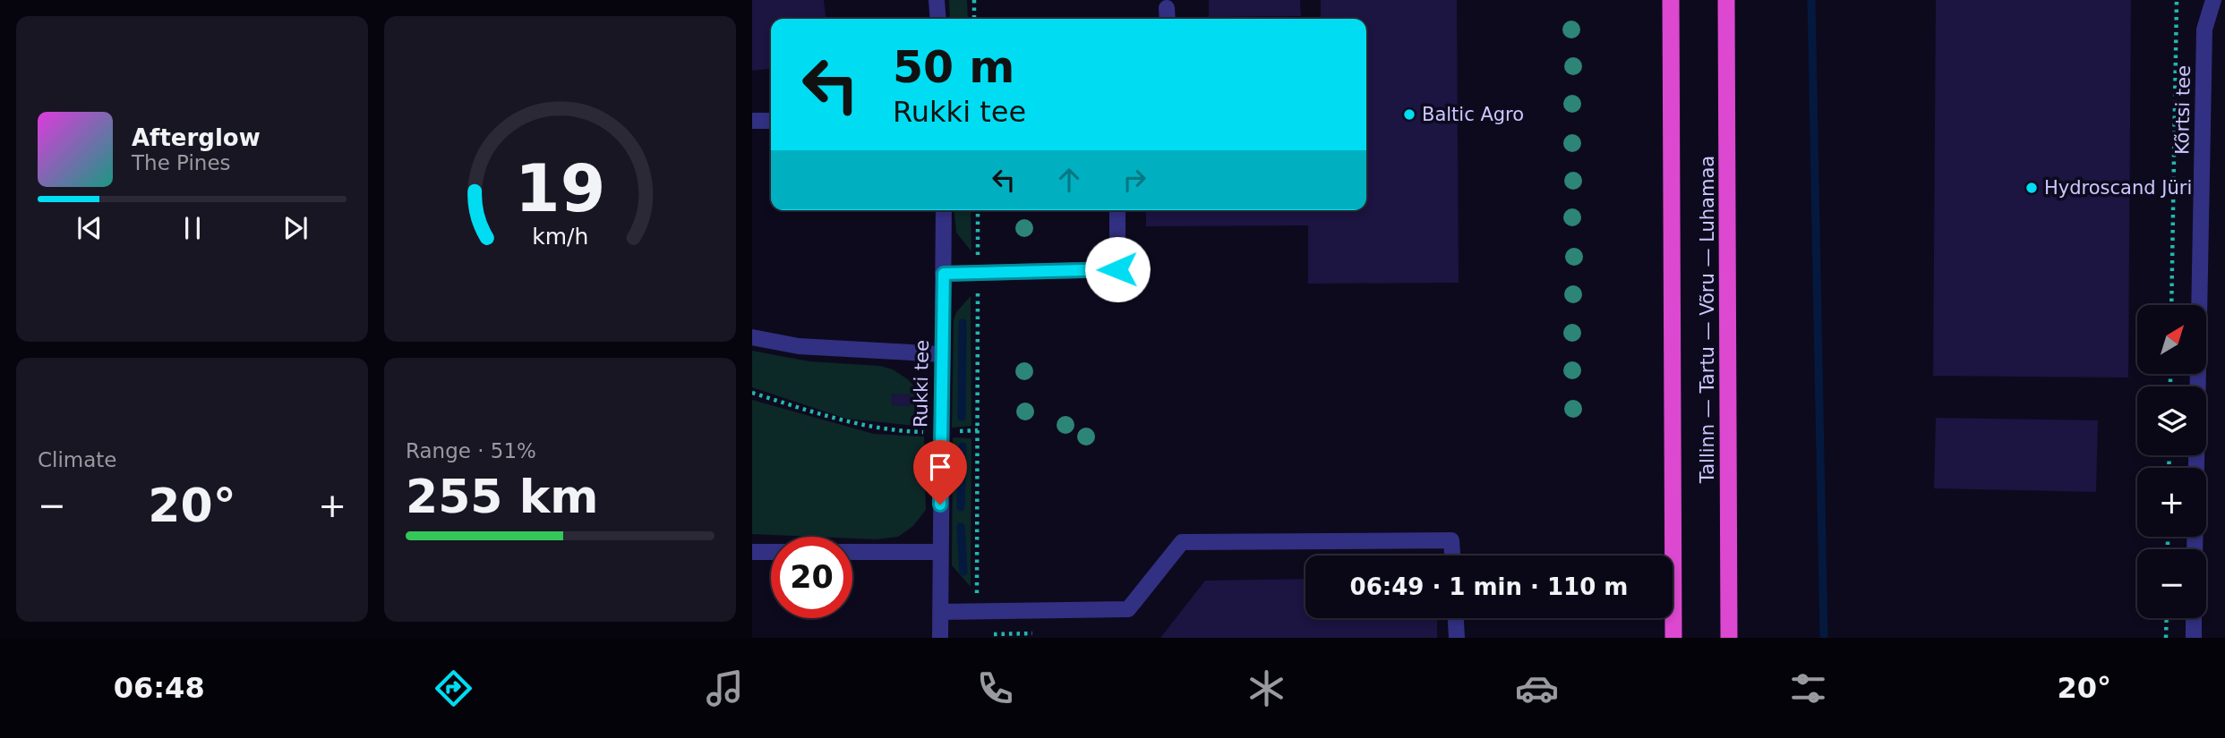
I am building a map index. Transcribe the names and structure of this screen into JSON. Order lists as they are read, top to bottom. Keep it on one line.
{"streets":{"highway":["Tallinn — Tartu — Võru — Luhamaa"],"street":["Kõrtsi tee","Rukki tee"]},"places":["Baltic Agro","Hydroscand Jüri"],"north":"top right","page":{"turn":["50 m","Rukki tee"],"song":["Afterglow","The Pines"],"map_buttons":["+","−"],"tile":["Climate",["Range · 51%","255 km"]],"heat":["−","20°","+"],"limit":"20","trip":"06:49 · 1 min · 110 m","tabs":["06:48","20°"],"gauge":["19","km/h"]}}
